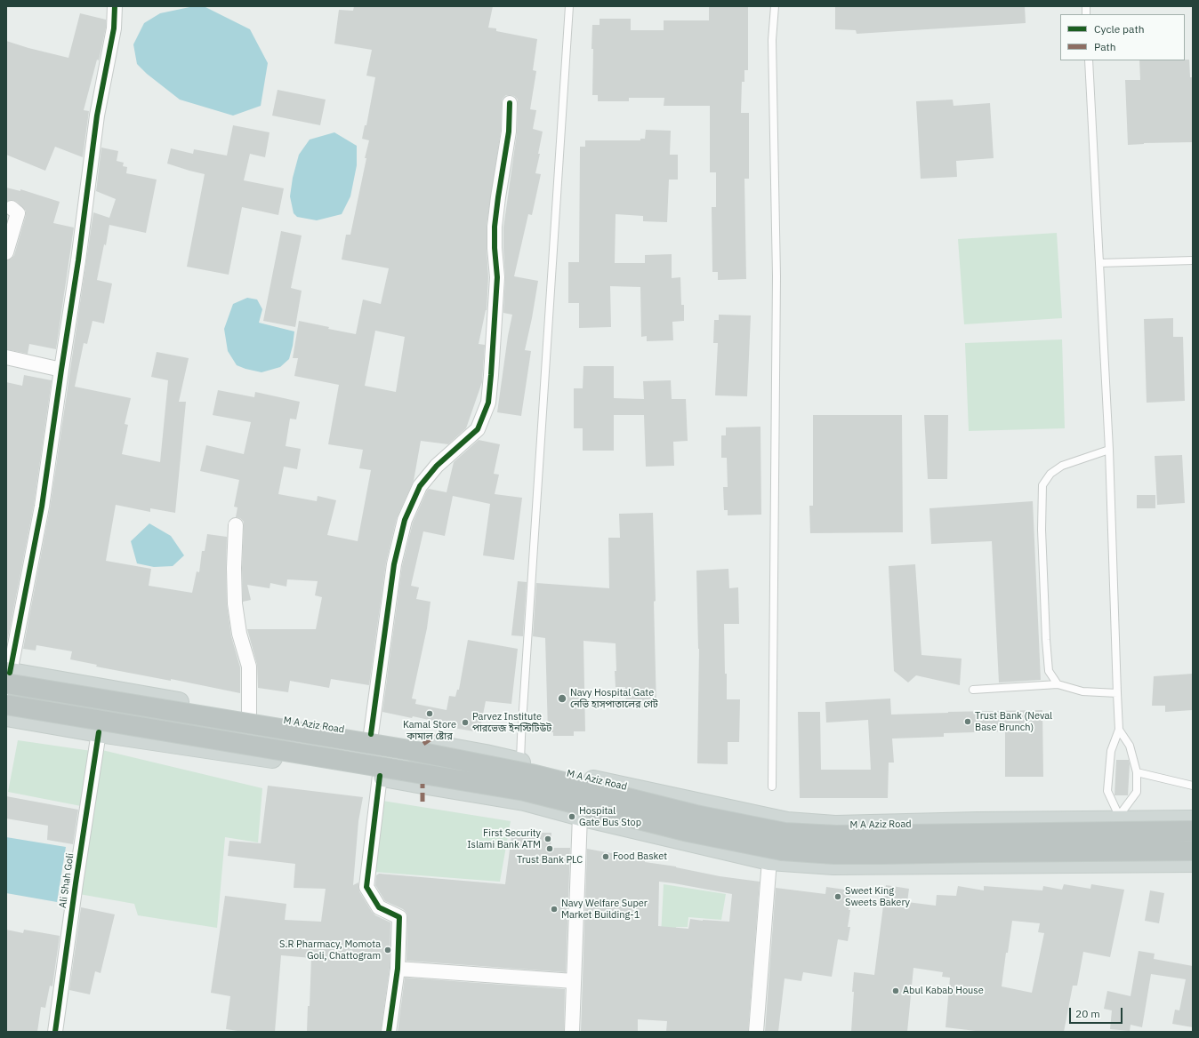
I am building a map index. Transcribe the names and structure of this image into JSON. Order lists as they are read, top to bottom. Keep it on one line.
{"streets":{"main road":["M A Aziz Road"],"street":["Ali Shah Goli"]},"places":["Navy Hospital Gate নেভি হাসপাতালের গেট","Kamal Store কামাল ষ্টোর","Trust Bank (Neval Base Brunch)","Parvez Institute পারভেজ ইনস্টিটিউট","Hospital Gate Bus Stop","First Security Islami Bank ATM","Trust Bank PLC","Food Basket","Sweet King Sweets Bakery","Navy Welfare Super Market Building-1","S.R Pharmacy, Momota Goli, Chattogram","Abul Kabab House"],"legend":["Cycle path","Path"],"scale_bar":"20 m"}
